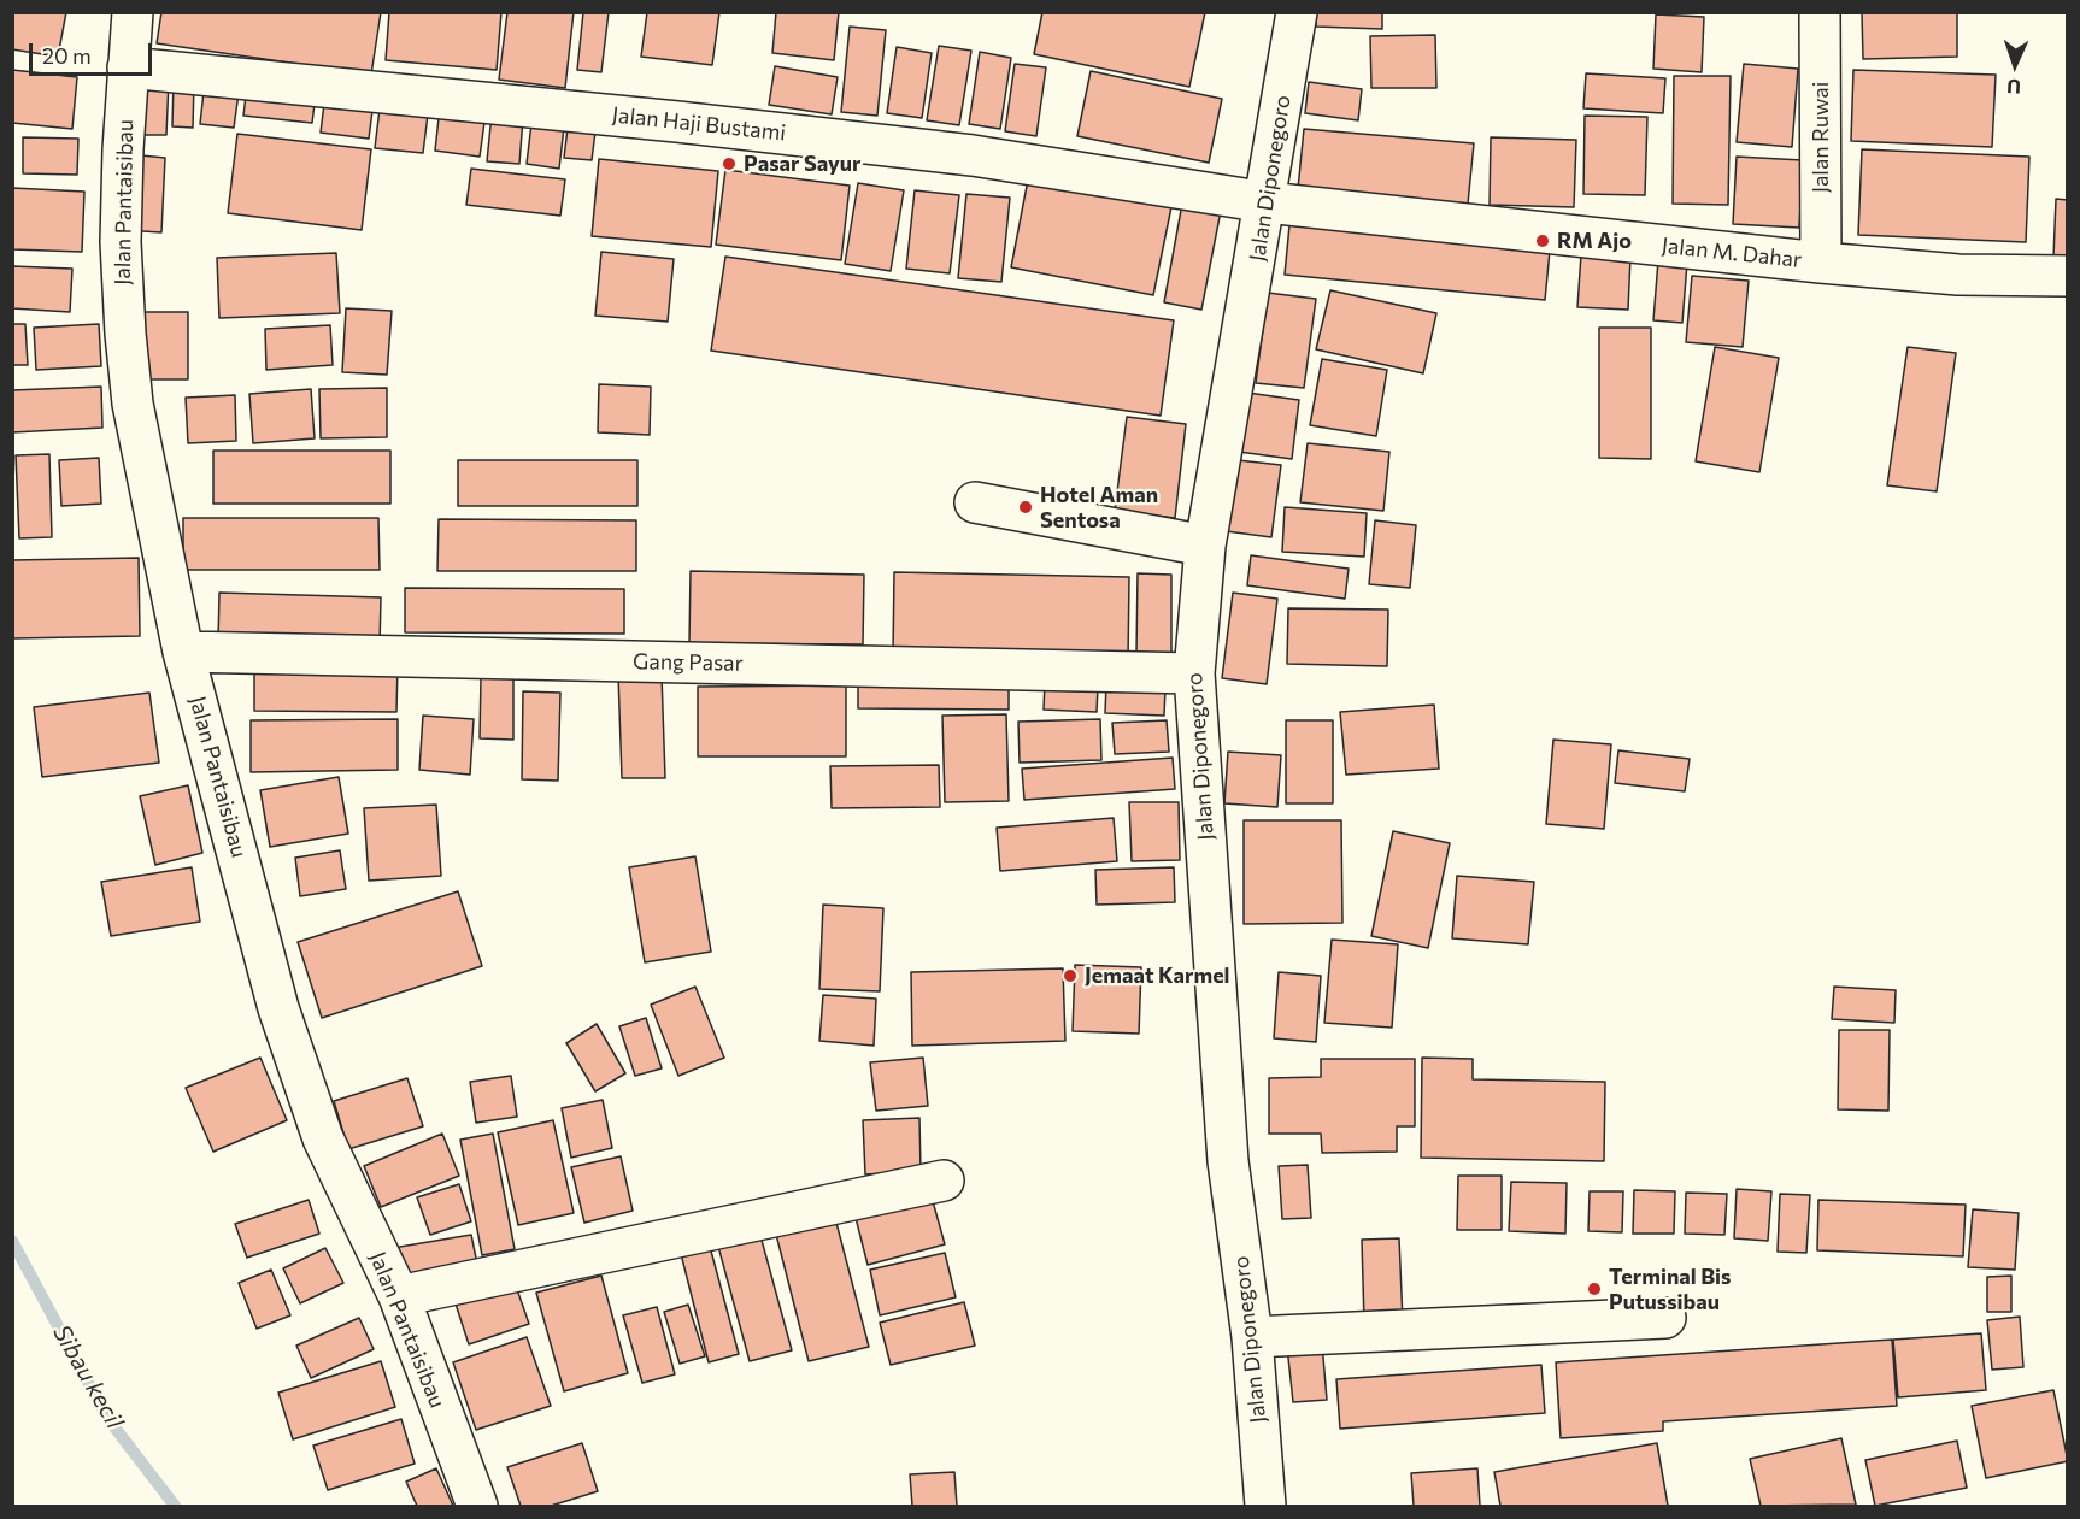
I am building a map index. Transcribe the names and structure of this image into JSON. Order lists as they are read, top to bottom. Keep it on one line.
{"streets":{"street":["Jalan Haji Bustami","Jalan Ruwai","Jalan Diponegoro","Jalan Pantaisibau","Jalan M. Dahar","Gang Pasar"]},"crossings":[["Jalan Haji Bustami","Jalan Diponegoro"],["Jalan Haji Bustami","Jalan Pantaisibau"],["Jalan Haji Bustami","Jalan M. Dahar"],["Jalan Ruwai","Jalan M. Dahar"],["Jalan Diponegoro","Jalan M. Dahar"],["Jalan Diponegoro","Gang Pasar"],["Jalan Pantaisibau","Gang Pasar"]],"water":["Sibau kecil"],"places":["Pasar Sayur","RM Ajo","Hotel Aman Sentosa","Jemaat Karmel","Terminal Bis Putussibau"],"scale_bar":"20 m","north":"bottom"}
